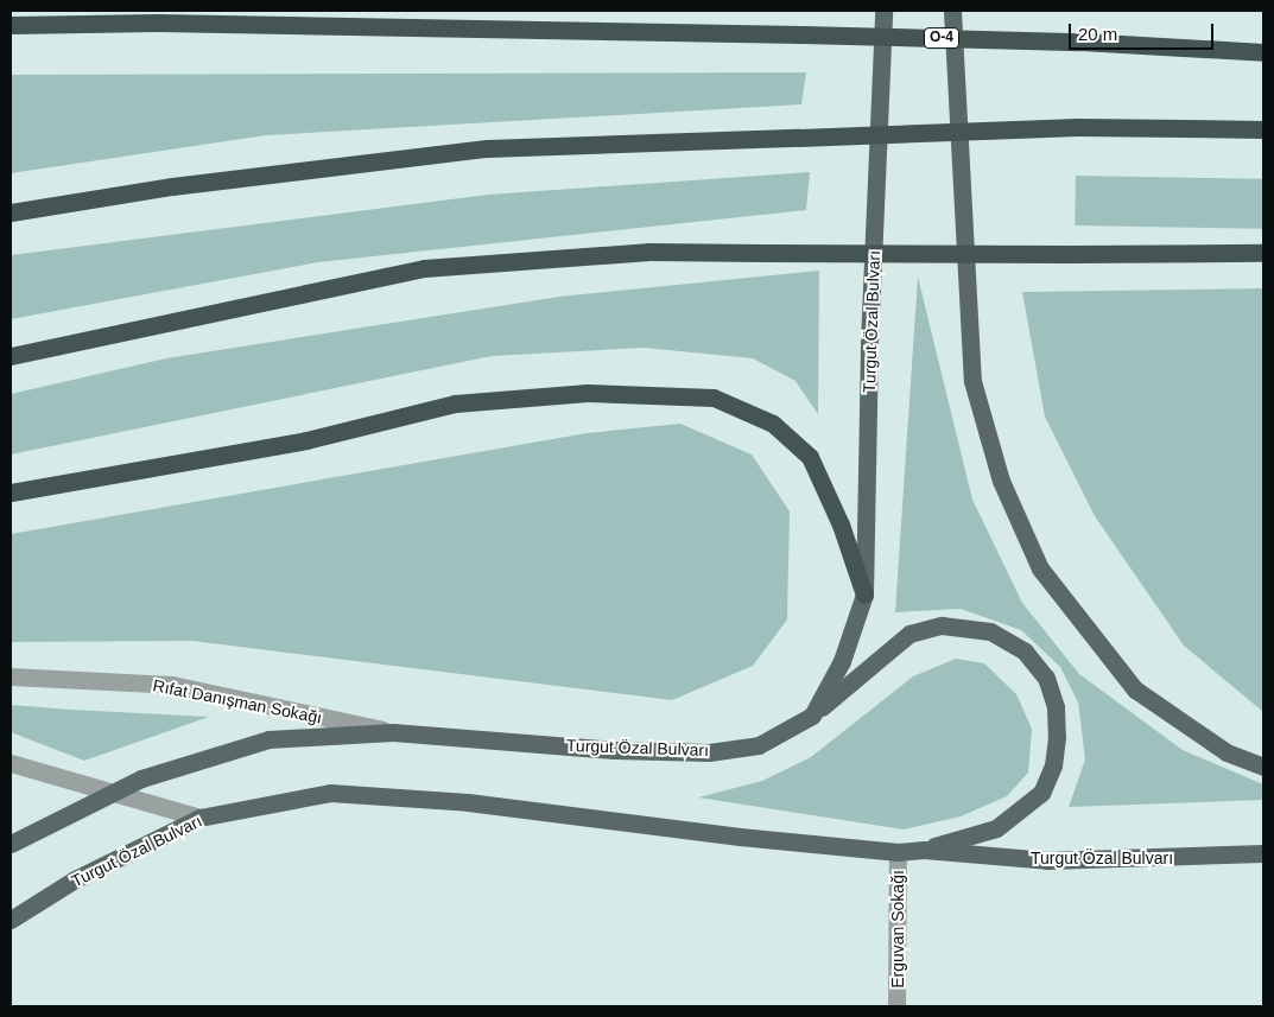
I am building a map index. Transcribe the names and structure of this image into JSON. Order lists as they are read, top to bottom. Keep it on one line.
{"streets":{"highway":["O-4"],"main road":["Turgut Özal Bulvarı"],"street":["Rıfat Danışman Sokağı","Erguvan Sokağı"]},"crossings":[["Turgut Özal Bulvarı","Rıfat Danışman Sokağı"],["Turgut Özal Bulvarı","Erguvan Sokağı"]],"scale_bar":"20 m"}
